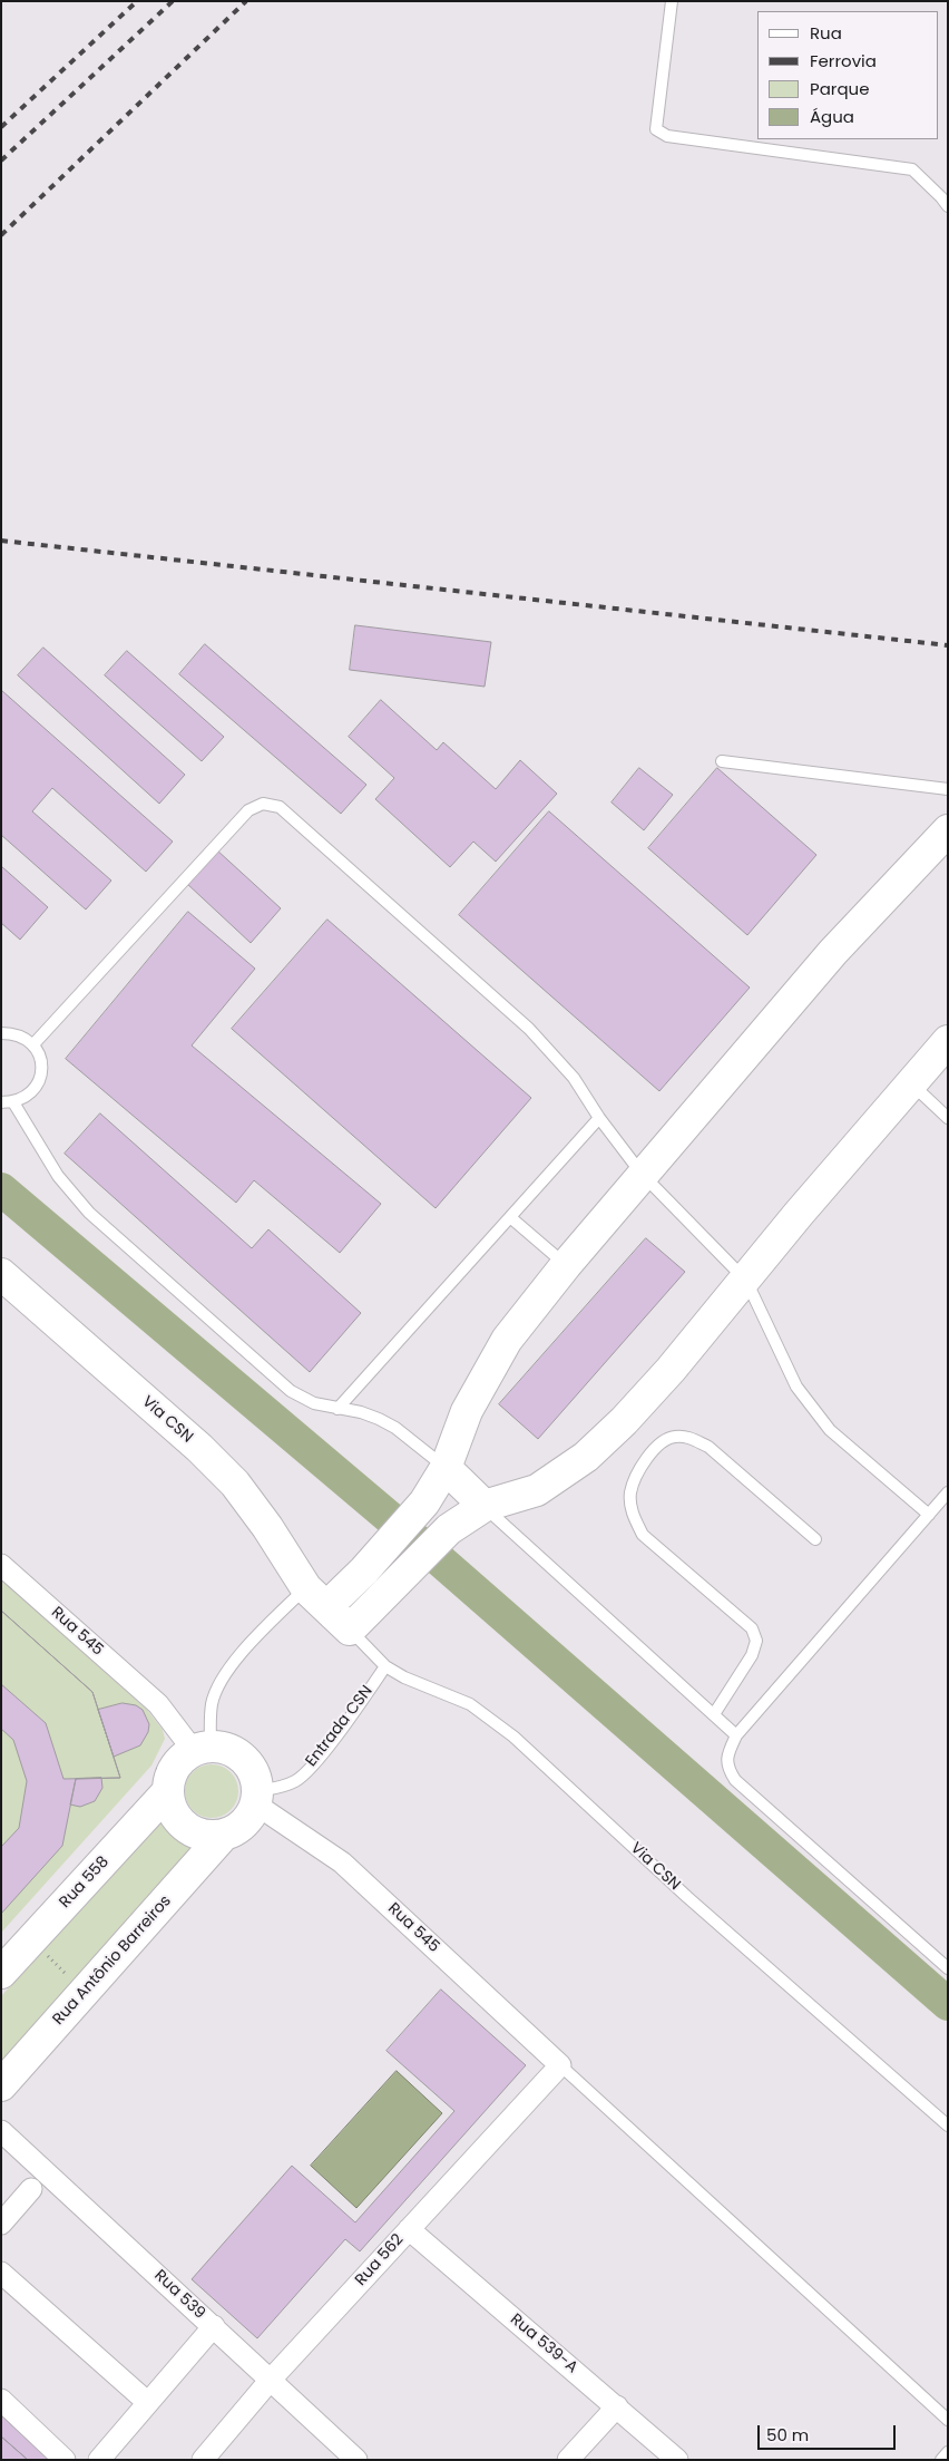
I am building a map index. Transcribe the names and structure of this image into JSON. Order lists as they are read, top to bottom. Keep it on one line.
{"streets":{"street":["Via CSN","Rua 545","Rua 558","Rua Antônio Barreiros","Rua 562","Rua 539","Rua 539-A"],"lane":["Entrada CSN"]},"crossings":[["Via CSN","Entrada CSN"],["Rua 545","Entrada CSN"],["Rua 545","Rua 558"],["Rua 545","Rua Antônio Barreiros"],["Rua 545","Rua 562"],["Entrada CSN","Rua 558"],["Entrada CSN","Rua Antônio Barreiros"],["Rua 558","Rua Antônio Barreiros"],["Rua 562","Rua 539"],["Rua 562","Rua 539-A"]],"legend":["Rua","Ferrovia","Parque","Água"],"scale_bar":"50 m"}
